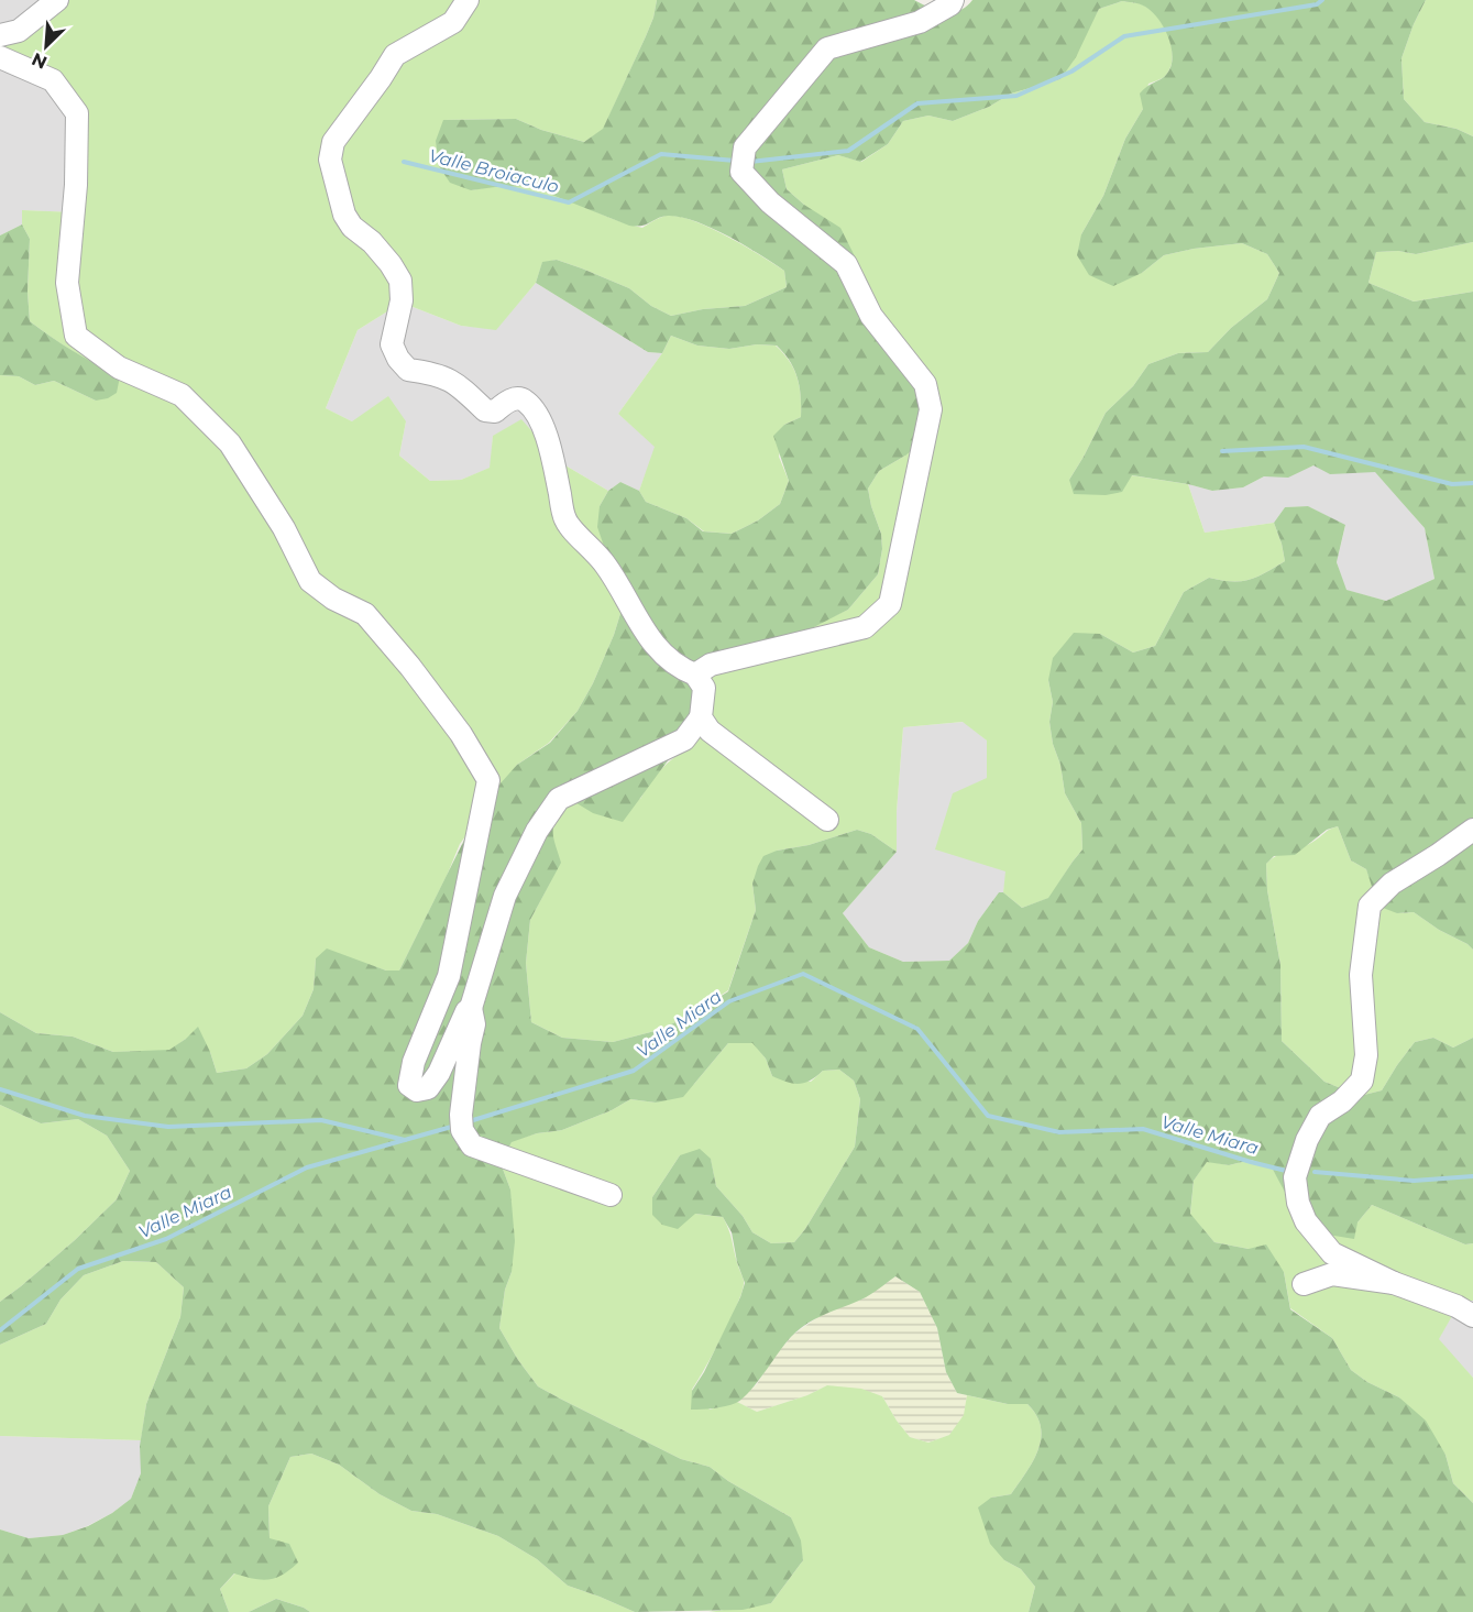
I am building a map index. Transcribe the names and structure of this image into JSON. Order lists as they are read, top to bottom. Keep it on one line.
{"water":["Valle Broiaculo","Valle Miara"],"north":"bottom left"}
